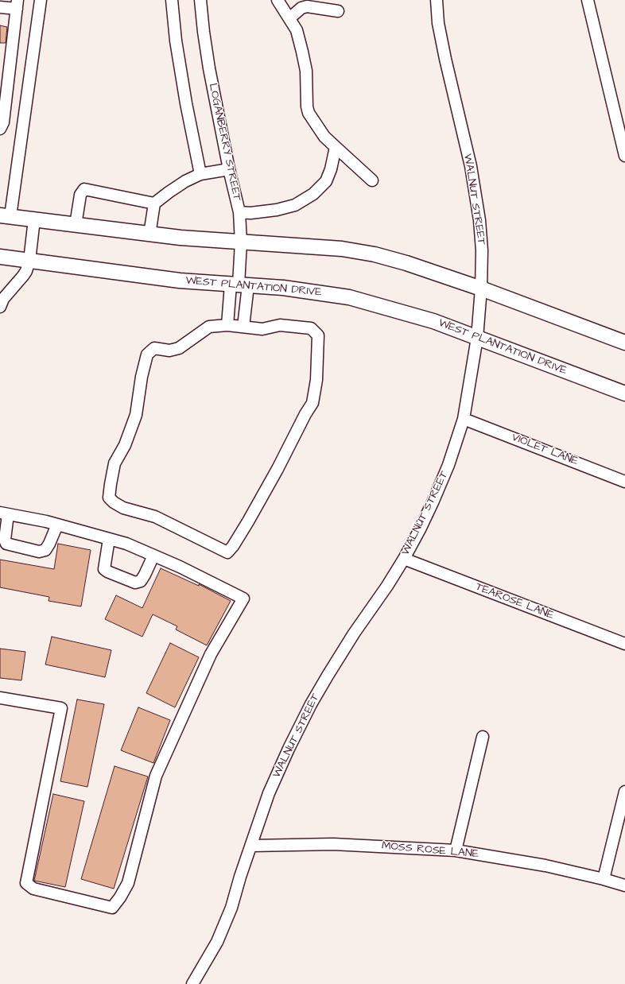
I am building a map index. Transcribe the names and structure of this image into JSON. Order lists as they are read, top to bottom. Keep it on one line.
{"streets":{"main road":["WEST PLANTATION DRIVE"],"street":["LOGANBERRY STREET","WALNUT STREET","VIOLET LANE","TEAROSE LANE","MOSS ROSE LANE"]},"crossings":[["LOGANBERRY STREET","WEST PLANTATION DRIVE"],["WALNUT STREET","WEST PLANTATION DRIVE"],["WALNUT STREET","VIOLET LANE"],["WALNUT STREET","TEAROSE LANE"],["WALNUT STREET","MOSS ROSE LANE"]]}
